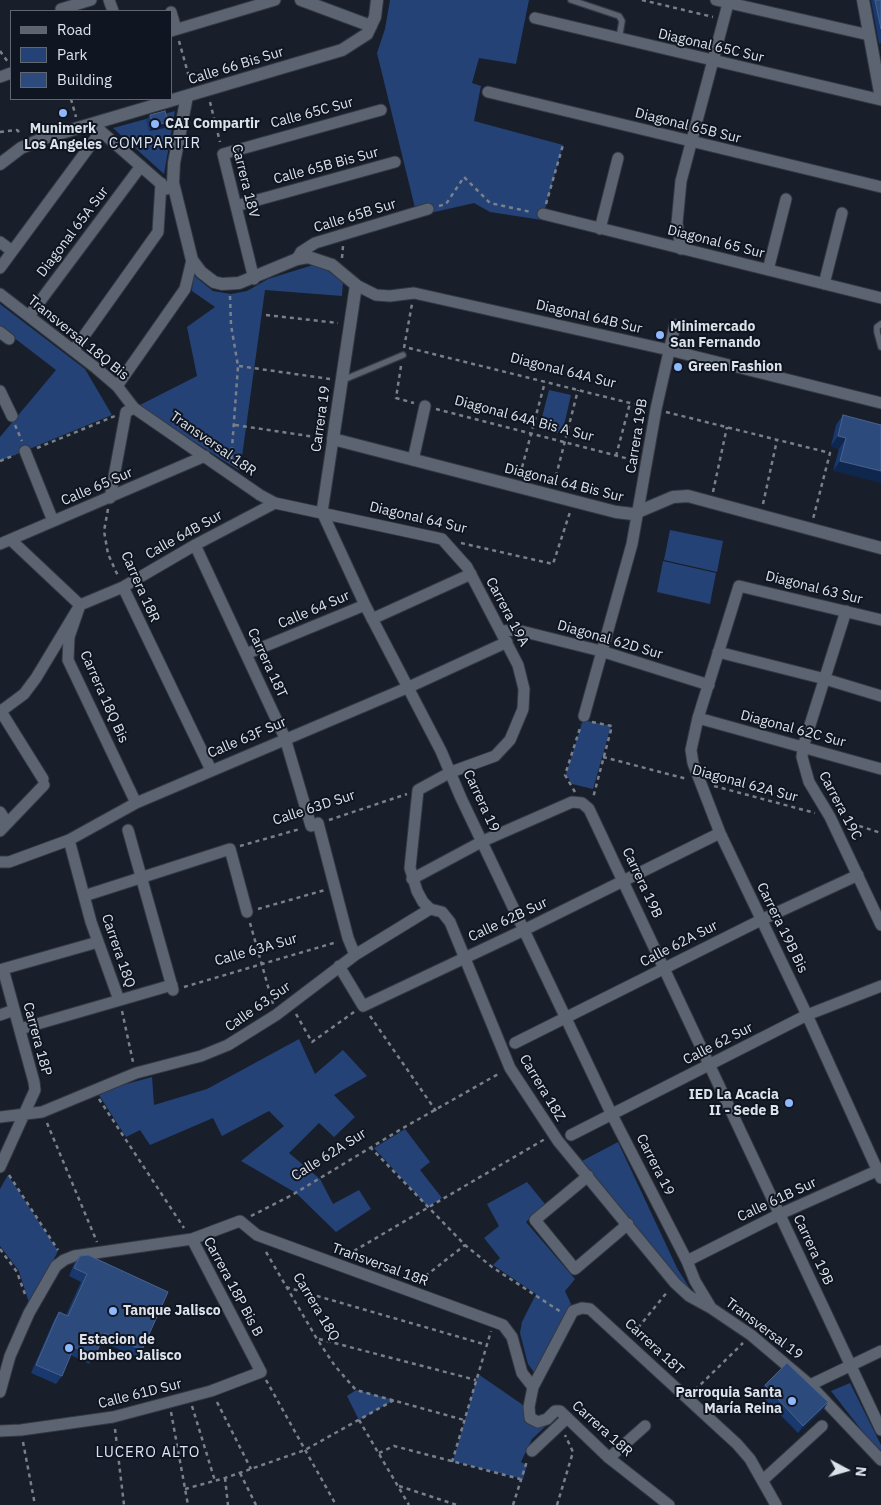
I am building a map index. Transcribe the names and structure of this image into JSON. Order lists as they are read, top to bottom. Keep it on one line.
{"streets":{"street":["Diagonal 65C Sur","Calle 66 Bis Sur","Calle 65C Sur","Diagonal 65B Sur","Calle 65B Bis Sur","Carrera 18V","Calle 65B Sur","Diagonal 65A Sur","Diagonal 65 Sur","Diagonal 64B Sur","Transversal 18Q Bis","Carrera 19","Carrera 19B","Transversal 18R","Diagonal 64 Bis Sur","Calle 65 Sur","Diagonal 64 Sur","Calle 64B Sur","Carrera 18R","Diagonal 63 Sur","Calle 64 Sur","Carrera 19A","Diagonal 62D Sur","Carrera 18T","Carrera 18Q Bis","Diagonal 62C Sur","Calle 63F Sur","Carrera 19C","Calle 62B Sur","Carrera 19B Bis","Calle 62A Sur","Carrera 18Q","Calle 63 Sur","Carrera 18P","Calle 62 Sur","Carrera 18Z","Calle 61B Sur","Carrera 18P Bis B","Transversal 19","Calle 61D Sur"],"path":["Diagonal 64A Sur","Diagonal 64A Bis A Sur","Diagonal 62A Sur","Calle 63D Sur","Calle 63A Sur"]},"crossings":[["Calle 66 Bis Sur","Carrera 18V"],["Calle 65C Sur","Carrera 18V"],["Calle 65B Bis Sur","Carrera 18V"],["Carrera 18V","Calle 65B Sur"],["Calle 65B Sur","Diagonal 64B Sur"],["Diagonal 65A Sur","Transversal 18Q Bis"],["Diagonal 64B Sur","Carrera 19"],["Diagonal 64B Sur","Carrera 19B"],["Transversal 18Q Bis","Transversal 18R"],["Diagonal 64A Sur","Carrera 19B"],["Diagonal 64A Sur","Diagonal 64 Bis Sur"],["Carrera 19","Diagonal 64 Bis Sur"],["Carrera 19","Diagonal 64 Sur"],["Carrera 19","Calle 64 Sur"],["Carrera 19","Carrera 19A"],["Carrera 19","Calle 63F Sur"],["Carrera 19","Calle 62B Sur"],["Carrera 19","Calle 62A Sur"],["Carrera 19","Calle 62 Sur"],["Carrera 19","Carrera 18Z"],["Carrera 19","Calle 61B Sur"],["Carrera 19","Transversal 19"],["Diagonal 64A Bis A Sur","Carrera 19B"],["Carrera 19B","Diagonal 64 Bis Sur"],["Carrera 19B","Diagonal 62D Sur"],["Carrera 19B","Calle 62B Sur"],["Carrera 19B","Calle 62A Sur"],["Carrera 19B","Calle 62 Sur"],["Carrera 19B","Calle 61B Sur"],["Transversal 18R","Calle 65 Sur"],["Transversal 18R","Diagonal 64 Sur"],["Transversal 18R","Calle 64B Sur"],["Transversal 18R","Carrera 18Q"],["Diagonal 64 Bis Sur","Diagonal 64 Sur"],["Calle 65 Sur","Carrera 18R"],["Diagonal 64 Sur","Calle 64B Sur"],["Diagonal 64 Sur","Carrera 19A"],["Calle 64B Sur","Carrera 18R"],["Calle 64B Sur","Carrera 18T"],["Calle 64B Sur","Carrera 18Q Bis"],["Carrera 18R","Calle 63F Sur"],["Diagonal 63 Sur","Carrera 19C"],["Diagonal 63 Sur","Carrera 19B Bis"],["Calle 64 Sur","Carrera 18T"],["Carrera 19A","Diagonal 62D Sur"],["Carrera 19A","Calle 63F Sur"],["Diagonal 62D Sur","Carrera 19B Bis"],["Carrera 18T","Calle 63F Sur"],["Carrera 18T","Calle 63D Sur"],["Carrera 18T","Calle 63A Sur"],["Carrera 18T","Calle 63 Sur"],["Carrera 18Q Bis","Calle 63F Sur"],["Diagonal 62C Sur","Carrera 19C"],["Diagonal 62C Sur","Carrera 19B Bis"],["Calle 63F Sur","Carrera 18Q"],["Diagonal 62A Sur","Carrera 19C"],["Diagonal 62A Sur","Carrera 19B Bis"],["Carrera 19C","Calle 62A Sur"],["Calle 63D Sur","Carrera 18Z"],["Calle 62B Sur","Carrera 19B Bis"],["Calle 62B Sur","Carrera 18Z"],["Carrera 19B Bis","Calle 62A Sur"],["Carrera 19B Bis","Calle 62 Sur"],["Carrera 19B Bis","Calle 61B Sur"],["Calle 62A Sur","Carrera 18Z"],["Carrera 18Q","Calle 63 Sur"],["Carrera 18Q","Carrera 18P"],["Calle 63 Sur","Carrera 18P"],["Calle 63 Sur","Carrera 18Z"],["Calle 63 Sur","Carrera 18P Bis B"],["Carrera 18Z","Transversal 19"],["Carrera 18P Bis B","Calle 61D Sur"]],"districts":["COMPARTIR","LUCERO ALTO"],"places":["Munimerk Los Angeles","CAI Compartir","Minimercado San Fernando","Green Fashion","IED La Acacia II - Sede B","Tanque Jalisco","Estacion de bombeo Jalisco","Parroquia Santa María Reina"],"legend":["Road","Park","Building"],"north":"right"}
